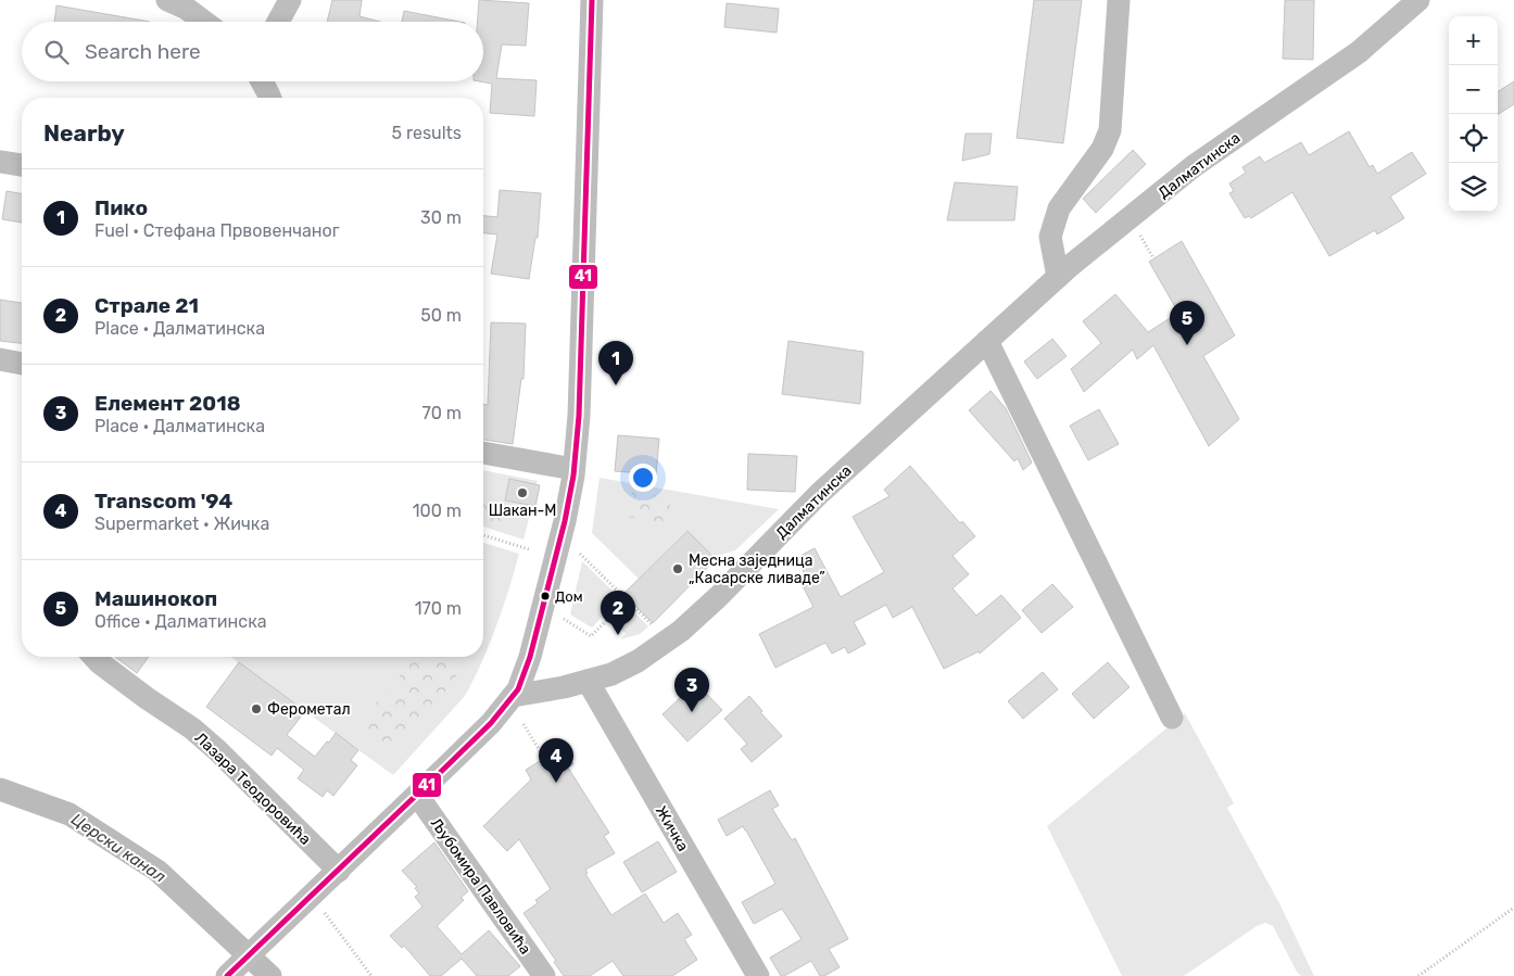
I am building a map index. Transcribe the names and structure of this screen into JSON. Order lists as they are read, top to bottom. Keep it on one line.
{"streets":{"street":["Далматинска","Лазара Теодоровића","Жичка","Љубомира Павловића"]},"crossings":[["Далматинска","Жичка"]],"water":["Церски канал"],"places":["Шакан-М","Месна заједница „Касарске ливаде”","Дом","Ферометал"],"lines":["transit line 41"],"page":{"map_buttons":["+","−"],"search":"Search here","heading":["Nearby","5 results"],"list":[{"mark":"1","name":"Пико","note":"Fuel · Стефана Првовенчаног","value":"30 m"},{"mark":"2","name":"Страле 21","note":"Place · Далматинска","value":"50 m"},{"mark":"3","name":"Елемент 2018","note":"Place · Далматинска","value":"70 m"},{"mark":"4","name":"Transcom '94","note":"Supermarket · Жичка","value":"100 m"},{"mark":"5","name":"Машинокоп","note":"Office · Далматинска","value":"170 m"}],"pins":["5","1","2","3","4"]}}
